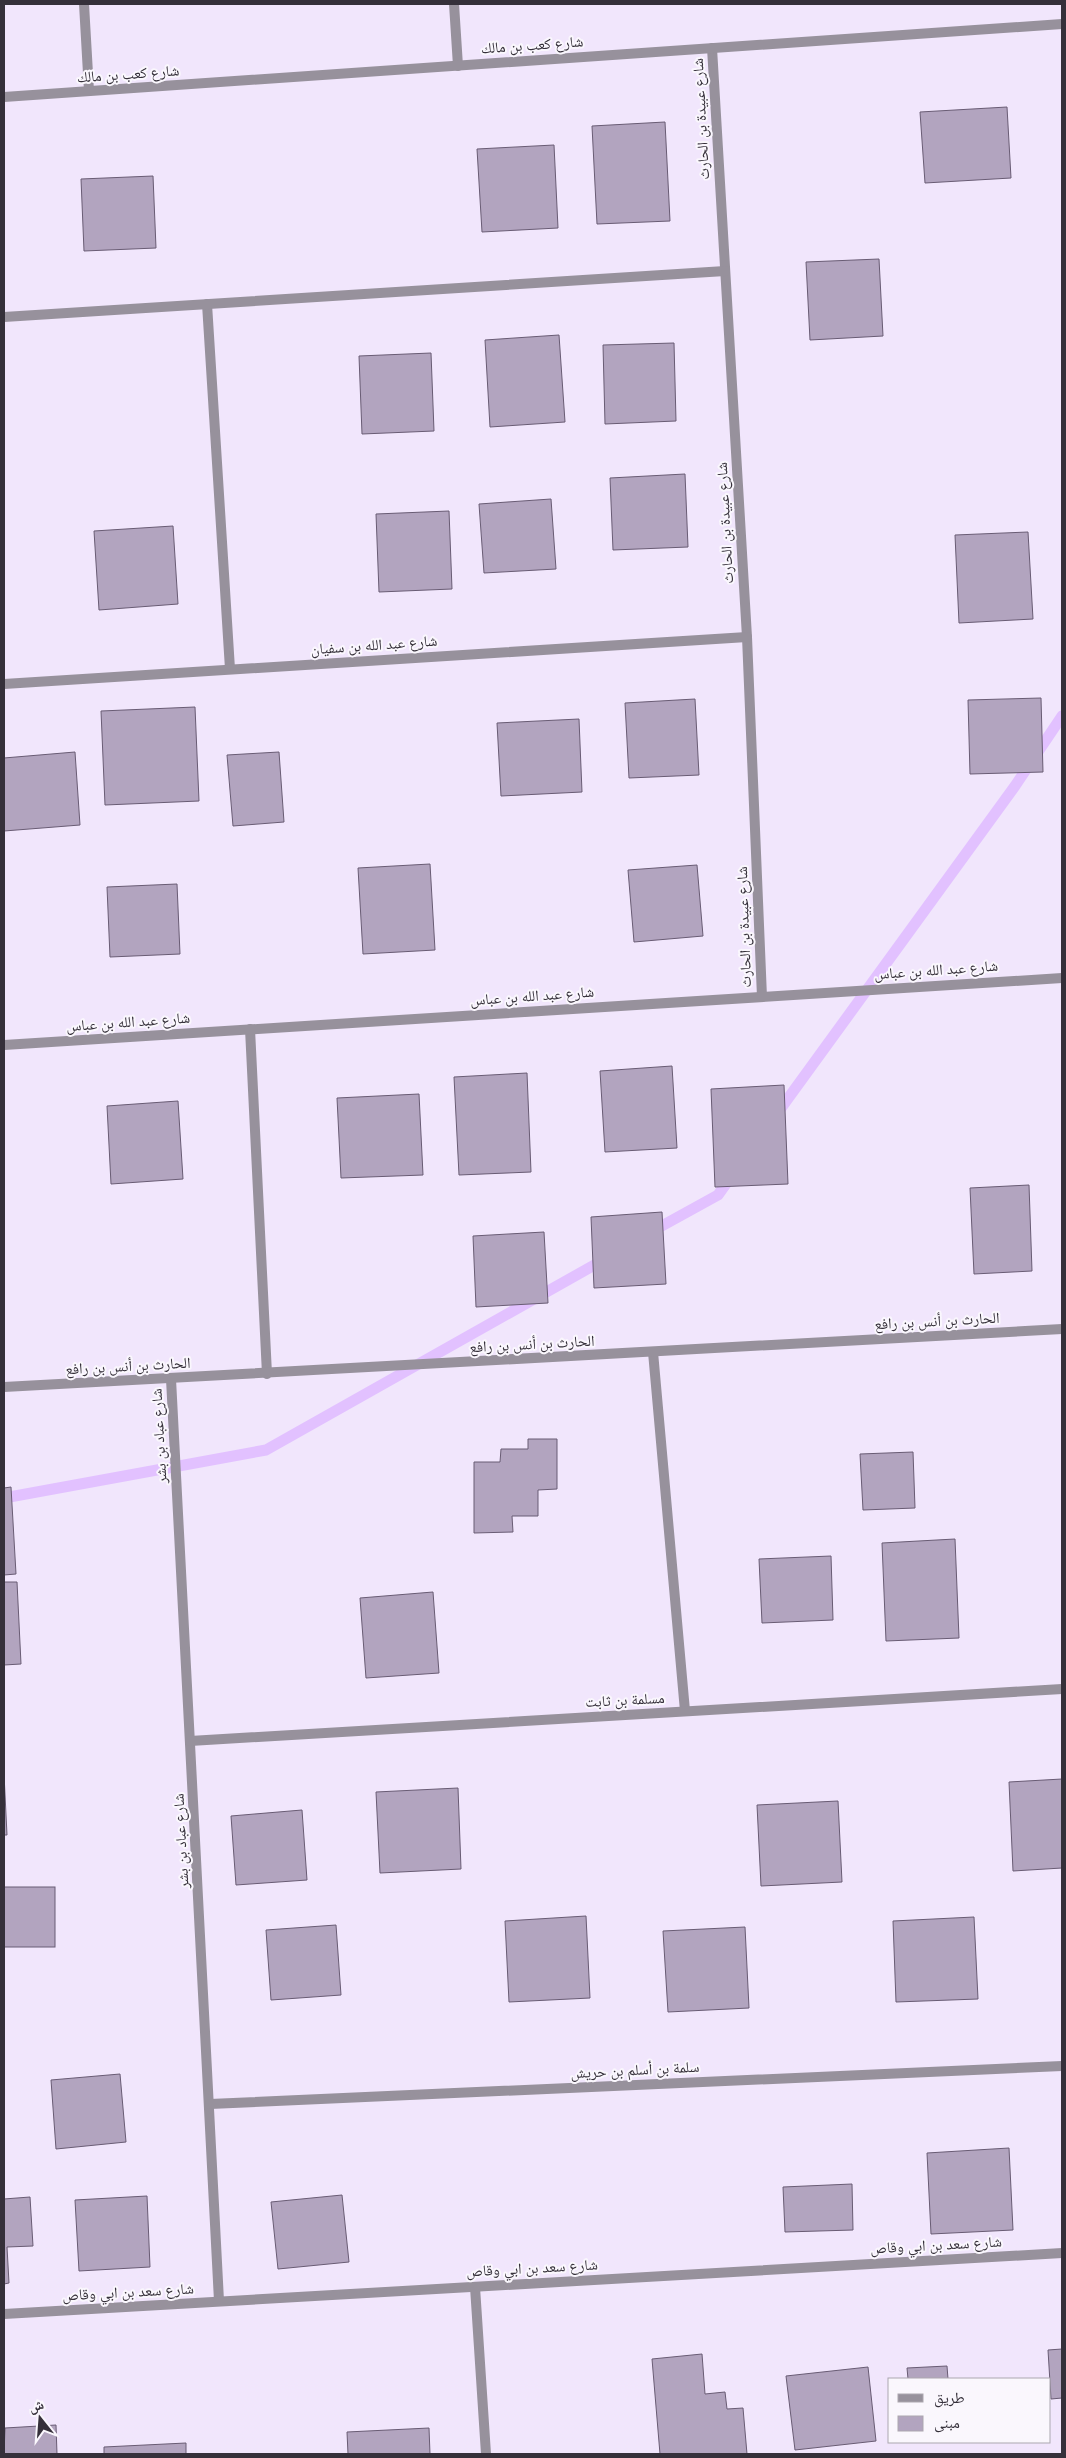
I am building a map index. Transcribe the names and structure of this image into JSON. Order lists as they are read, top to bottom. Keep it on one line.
{"streets":{"street":["شارع كعب بن مالك","شارع عبيدة بن الحارث","شارع عبد الله بن سفيان","شارع عبد الله بن عباس","الحارث بن أنس بن رافع","شارع عباد بن بشر","مسلمة بن ثابت","سلمة بن أسلم بن حريش","شارع سعد بن ابي وقاص"]},"crossings":[["شارع كعب بن مالك","شارع عبيدة بن الحارث"],["شارع عبيدة بن الحارث","شارع عبد الله بن سفيان"],["شارع عبيدة بن الحارث","شارع عبد الله بن عباس"],["الحارث بن أنس بن رافع","شارع عباد بن بشر"],["شارع عباد بن بشر","مسلمة بن ثابت"],["شارع عباد بن بشر","سلمة بن أسلم بن حريش"],["شارع عباد بن بشر","شارع سعد بن ابي وقاص"]],"legend":["طريق","مبنى"],"north":"top"}
